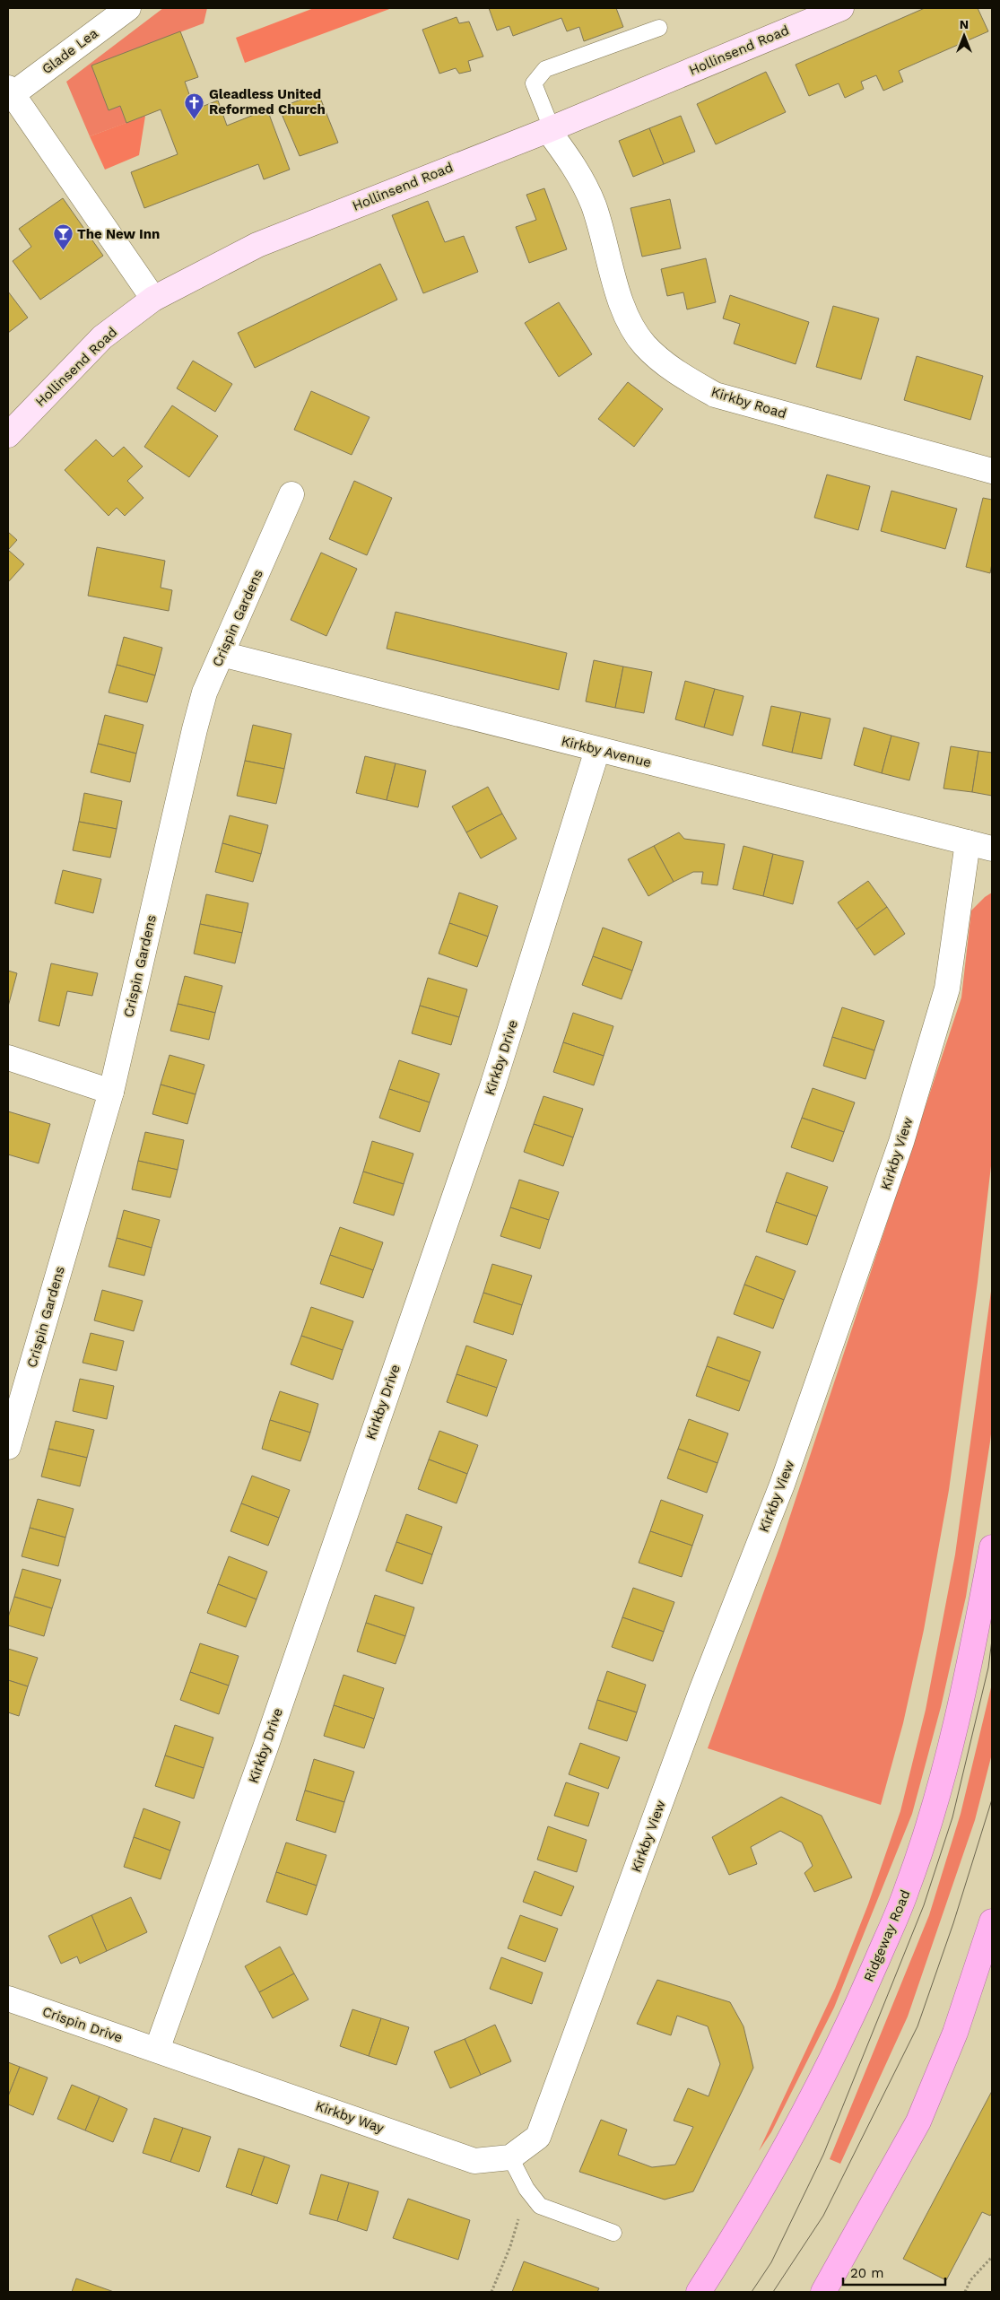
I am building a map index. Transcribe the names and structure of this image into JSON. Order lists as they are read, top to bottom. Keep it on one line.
{"streets":{"highway":["Ridgeway Road"],"main road":["Hollinsend Road"],"street":["Glade Lea","Kirkby Road","Crispin Gardens","Kirkby Avenue","Kirkby Drive","Kirkby View","Crispin Drive","Kirkby Way"]},"crossings":[["Hollinsend Road","Kirkby Road"],["Crispin Gardens","Kirkby Avenue"],["Kirkby Avenue","Kirkby Drive"],["Kirkby Avenue","Kirkby View"],["Kirkby Drive","Crispin Drive"],["Kirkby Drive","Kirkby Way"],["Kirkby View","Kirkby Way"],["Crispin Drive","Kirkby Way"]],"places":{"church":["Gleadless United Reformed Church"],"bar":["The New Inn"]},"scale_bar":"20 m","north":"top"}
